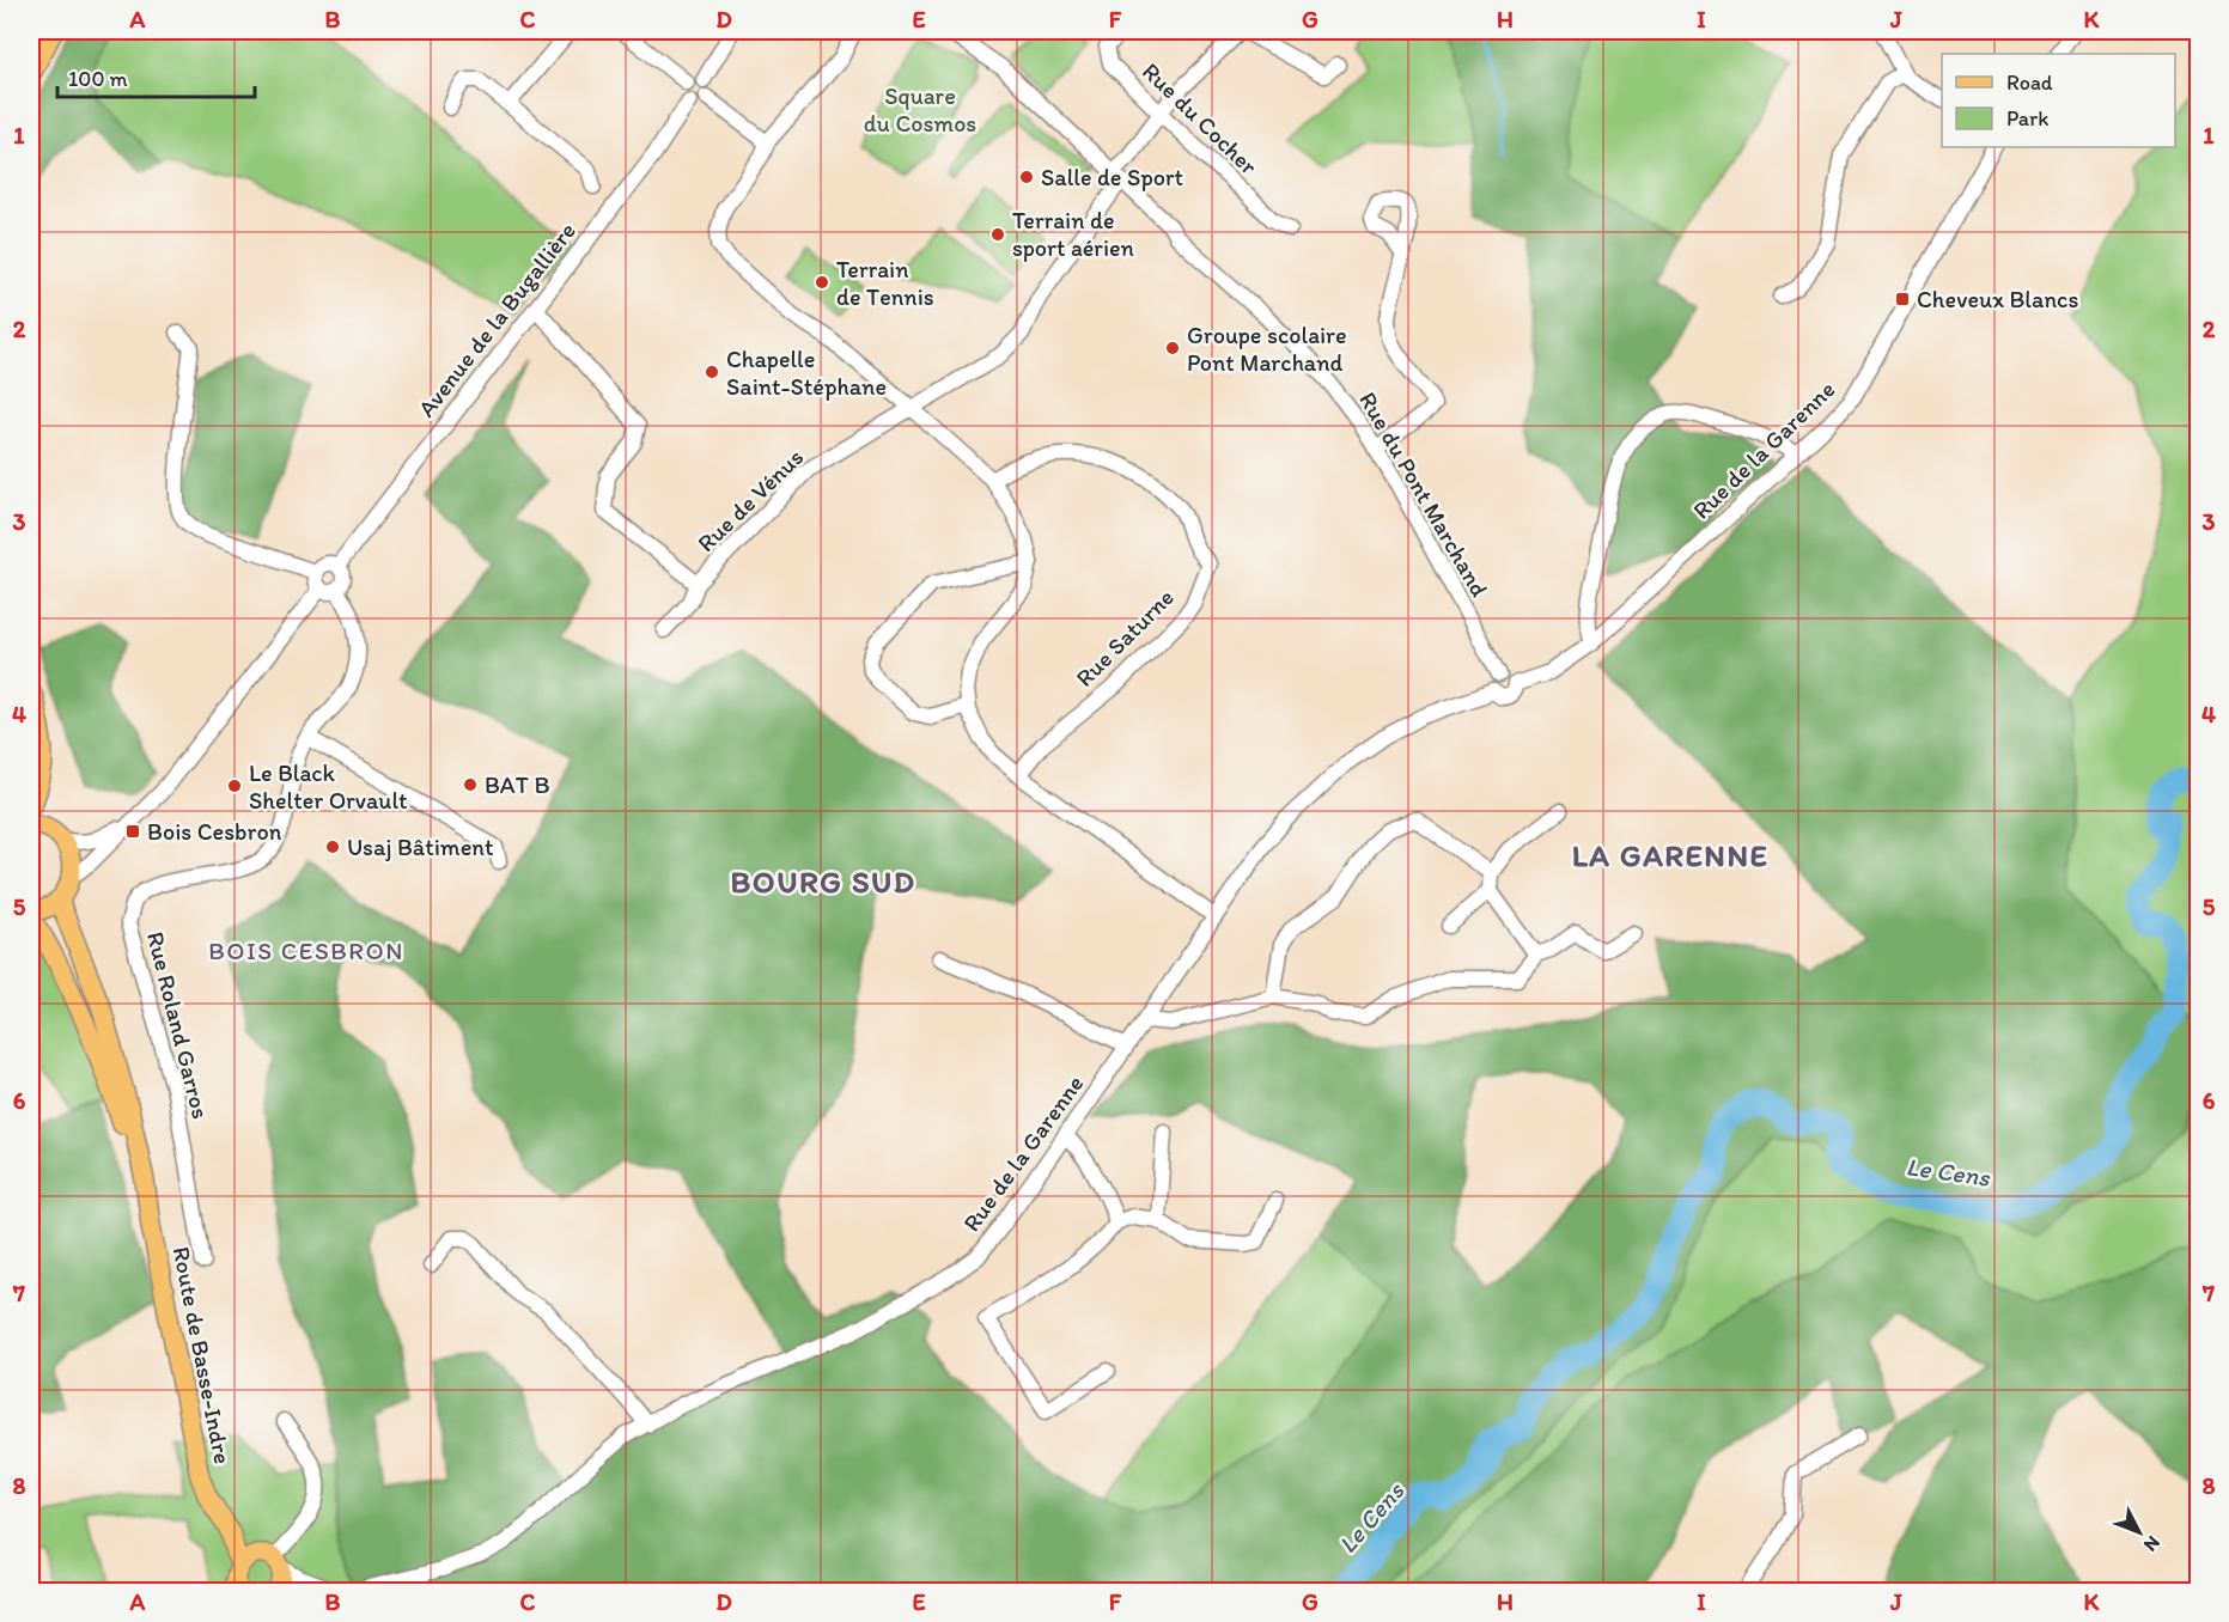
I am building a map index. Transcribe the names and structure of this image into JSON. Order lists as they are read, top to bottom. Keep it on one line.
{"streets":{"main road":["Route de Basse-Indre"],"street":["Rue du Cocher","Avenue de la Bugallière","Rue de la Garenne","Rue du Pont Marchand","Rue de Vénus","Rue Saturne","Rue Roland Garros"]},"crossings":[["Rue du Cocher","Rue de Vénus"],["Rue de la Garenne","Rue du Pont Marchand"],["Rue de la Garenne","Route de Basse-Indre"],["Rue du Pont Marchand","Rue de Vénus"]],"districts":["LA GARENNE","BOURG SUD","BOIS CESBRON"],"water":["Le Cens"],"parks":["Square du Cosmos"],"places":{"other":["Salle de Sport","Terrain de sport aérien","Terrain de Tennis","Groupe scolaire Pont Marchand","Chapelle Saint-Stéphane","BAT B","Le Black Shelter Orvault","Usaj Bâtiment"],"transit":["Cheveux Blancs","Bois Cesbron"]},"legend":["Road","Park"],"scale_bar":"100 m","north":"bottom right","grid":{"columns":["A","B","C","D","E","F","G","H","I","J","K"],"rows":["1","2","3","4","5","6","7","8"]}}
